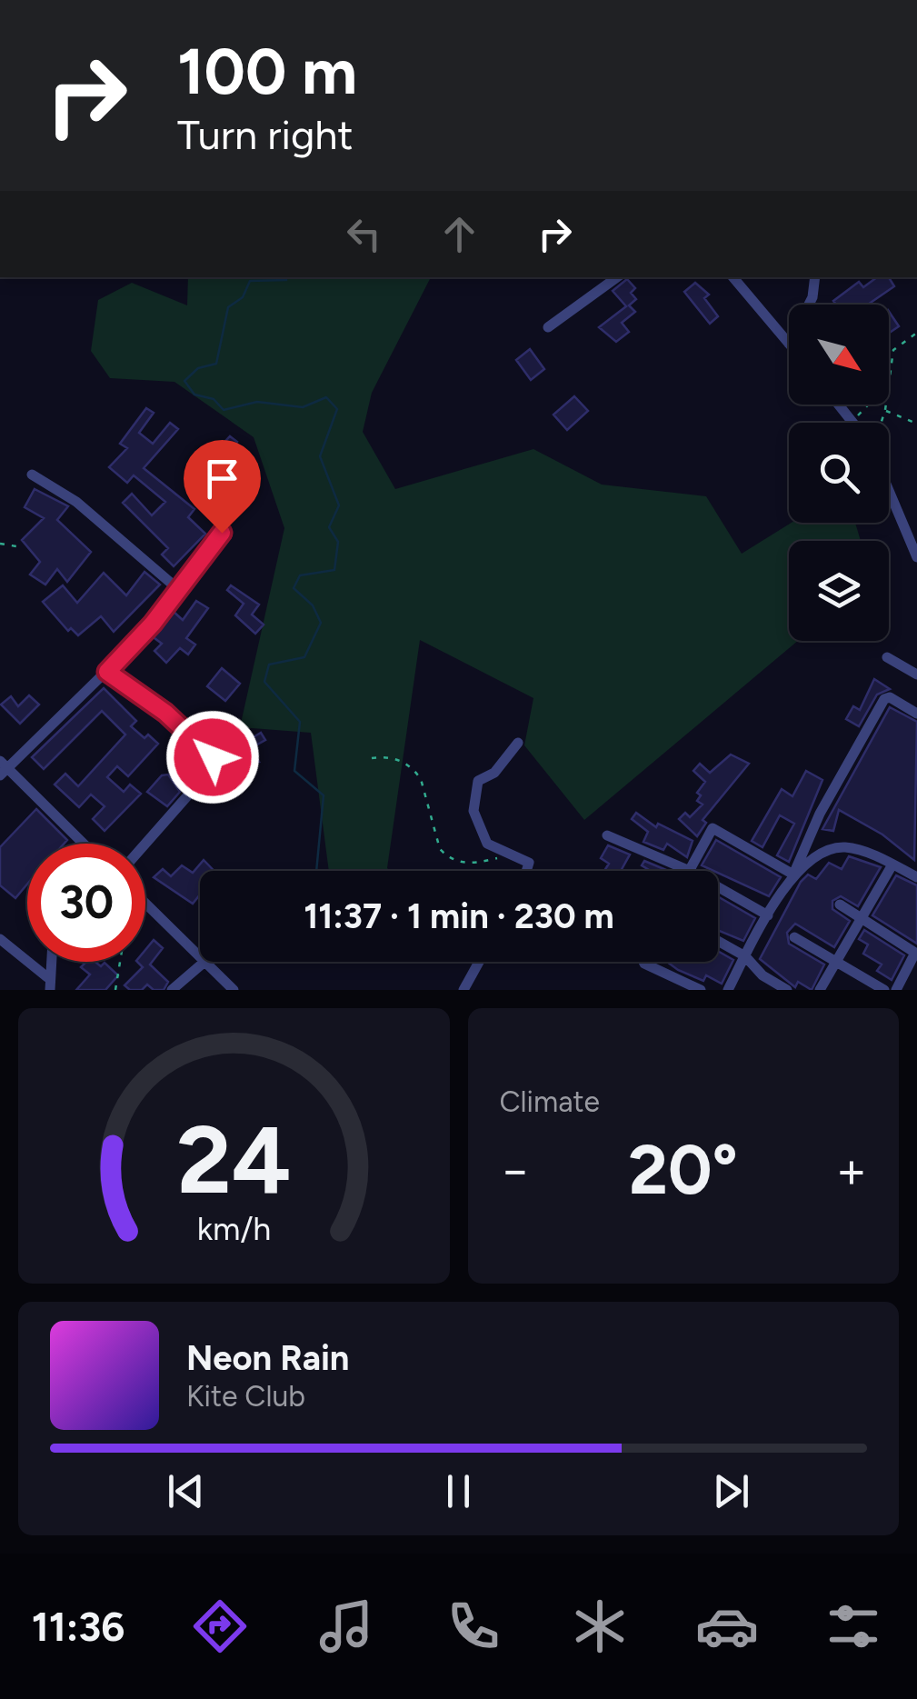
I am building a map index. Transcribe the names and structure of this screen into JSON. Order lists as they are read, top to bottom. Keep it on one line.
{"north":"bottom right","page":{"turn":["100 m","Turn right"],"limit":"30","trip":"11:37 · 1 min · 230 m","tile":"Climate","heat":["−","20°","+"],"song":["Neon Rain","Kite Club"],"tabs":"11:36","gauge":["24","km/h"]}}
